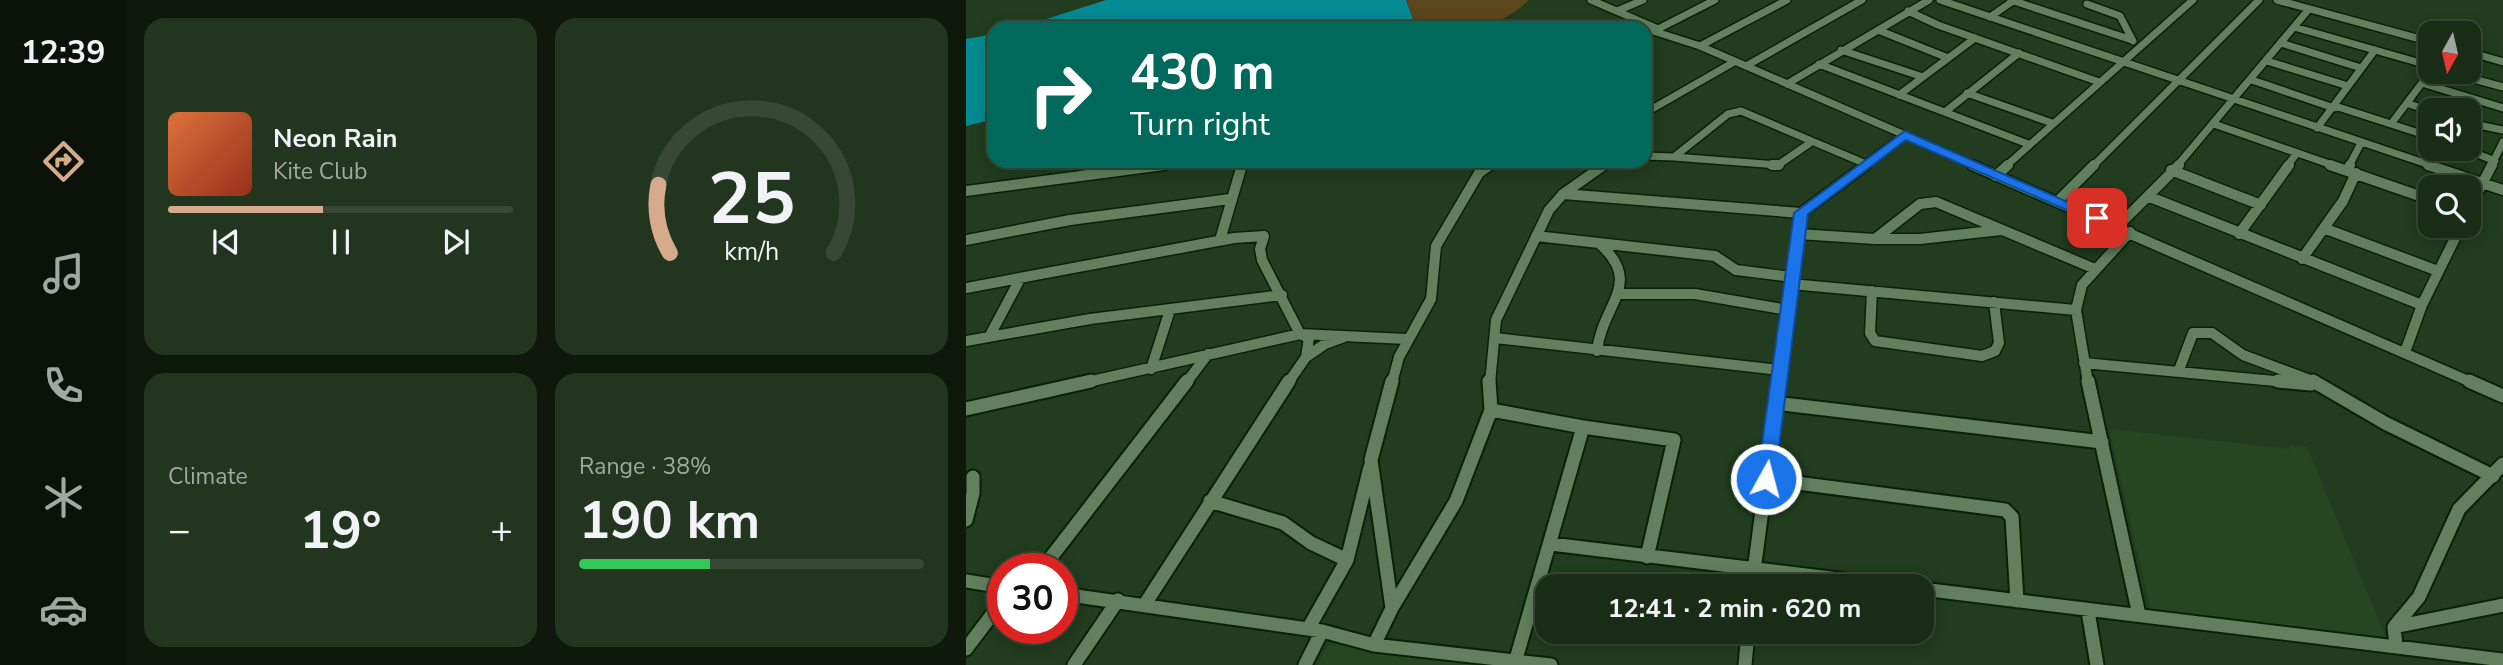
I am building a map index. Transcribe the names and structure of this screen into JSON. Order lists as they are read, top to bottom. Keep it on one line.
{"north":"bottom","page":{"tabs":"12:39","turn":["430 m","Turn right"],"song":["Neon Rain","Kite Club"],"tile":["Climate",["Range · 38%","190 km"]],"heat":["−","19°","+"],"limit":"30","trip":"12:41 · 2 min · 620 m","gauge":["25","km/h"]}}
